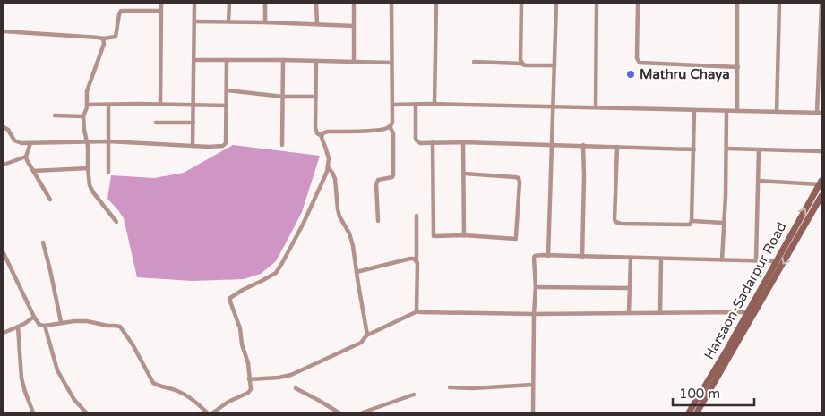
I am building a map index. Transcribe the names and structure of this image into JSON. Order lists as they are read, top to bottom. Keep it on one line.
{"streets":{"street":["Harsaon-Sadarpur Road"]},"places":["Mathru Chaya"],"scale_bar":"100 m"}
